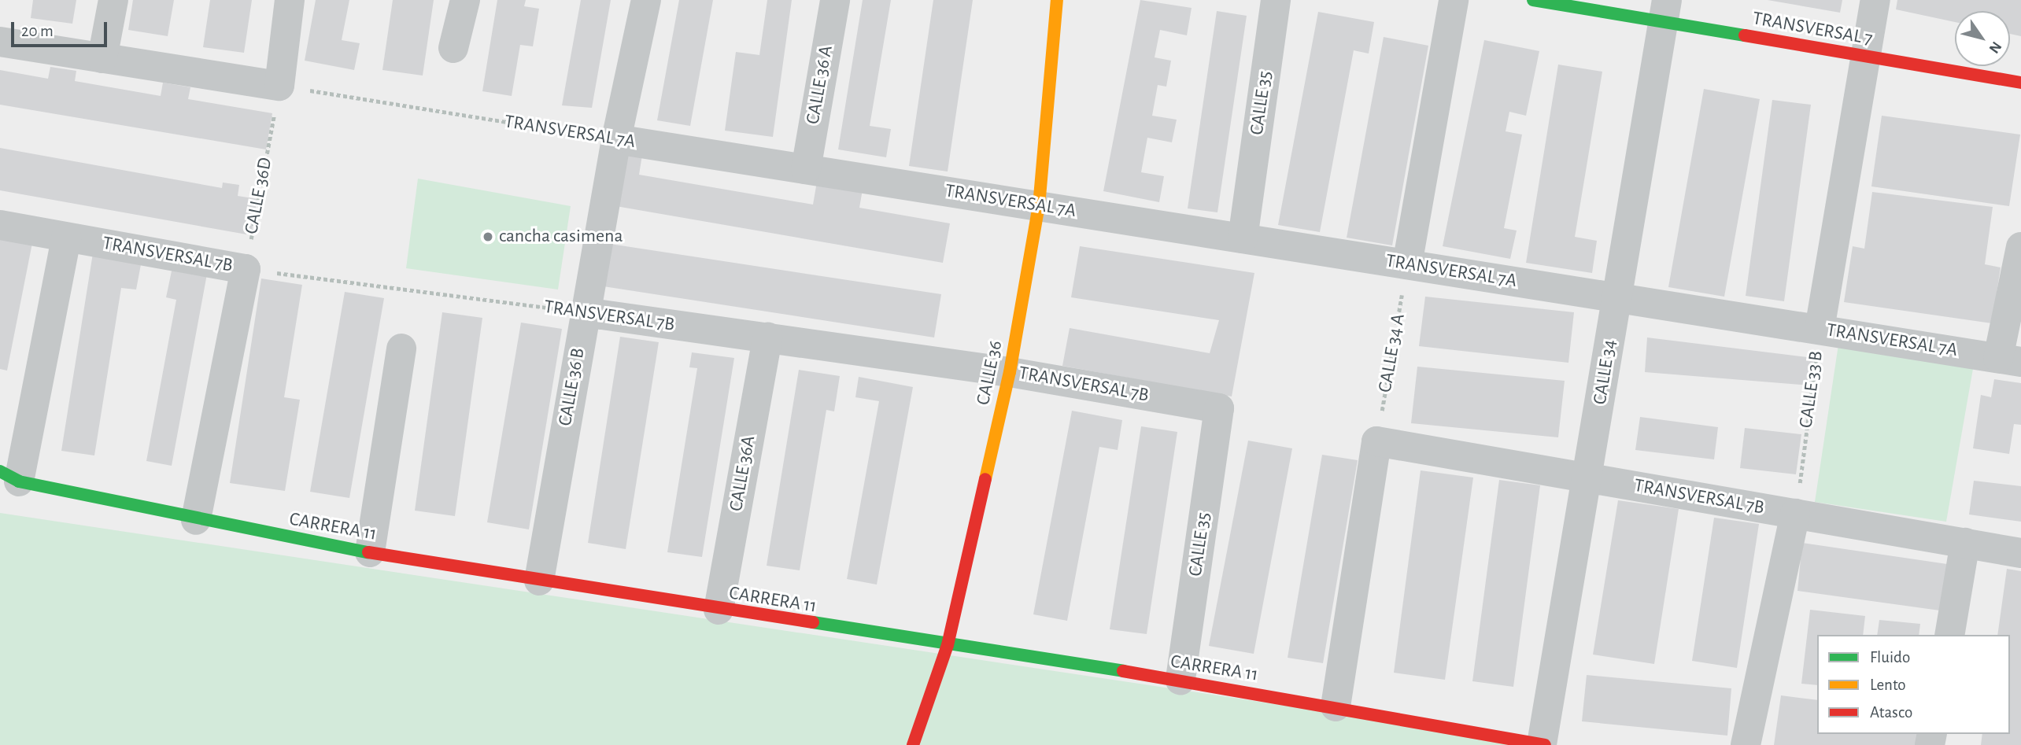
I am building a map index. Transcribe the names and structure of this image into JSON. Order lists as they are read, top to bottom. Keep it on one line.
{"streets":{"street":["TRANSVERSAL 7","CALLE 36 A","CALLE 35","TRANSVERSAL 7A","TRANSVERSAL 7B","CALLE 34","CALLE 36","CALLE 36 B","CALLE 33 B","CALLE 36A","CARRERA 11"],"path":["CALLE 36D","CALLE 34 A"]},"crossings":[["TRANSVERSAL 7","CALLE 34"],["TRANSVERSAL 7","CALLE 33 B"],["CALLE 36 A","TRANSVERSAL 7A"],["CALLE 35","TRANSVERSAL 7A"],["CALLE 35","TRANSVERSAL 7B"],["CALLE 35","CARRERA 11"],["TRANSVERSAL 7A","CALLE 36D"],["TRANSVERSAL 7A","CALLE 34 A"],["TRANSVERSAL 7A","CALLE 34"],["TRANSVERSAL 7A","CALLE 36"],["TRANSVERSAL 7A","CALLE 36 B"],["TRANSVERSAL 7A","CALLE 33 B"],["CALLE 36D","TRANSVERSAL 7B"],["TRANSVERSAL 7B","CALLE 34 A"],["TRANSVERSAL 7B","CALLE 34"],["TRANSVERSAL 7B","CALLE 36"],["TRANSVERSAL 7B","CALLE 36 B"],["TRANSVERSAL 7B","CALLE 33 B"],["TRANSVERSAL 7B","CALLE 36A"],["CALLE 34","CARRERA 11"],["CALLE 36","CARRERA 11"],["CALLE 36 B","CARRERA 11"],["CALLE 36A","CARRERA 11"]],"places":["cancha casimena"],"legend":["Fluido","Lento","Atasco"],"scale_bar":"20 m","north":"bottom right"}
